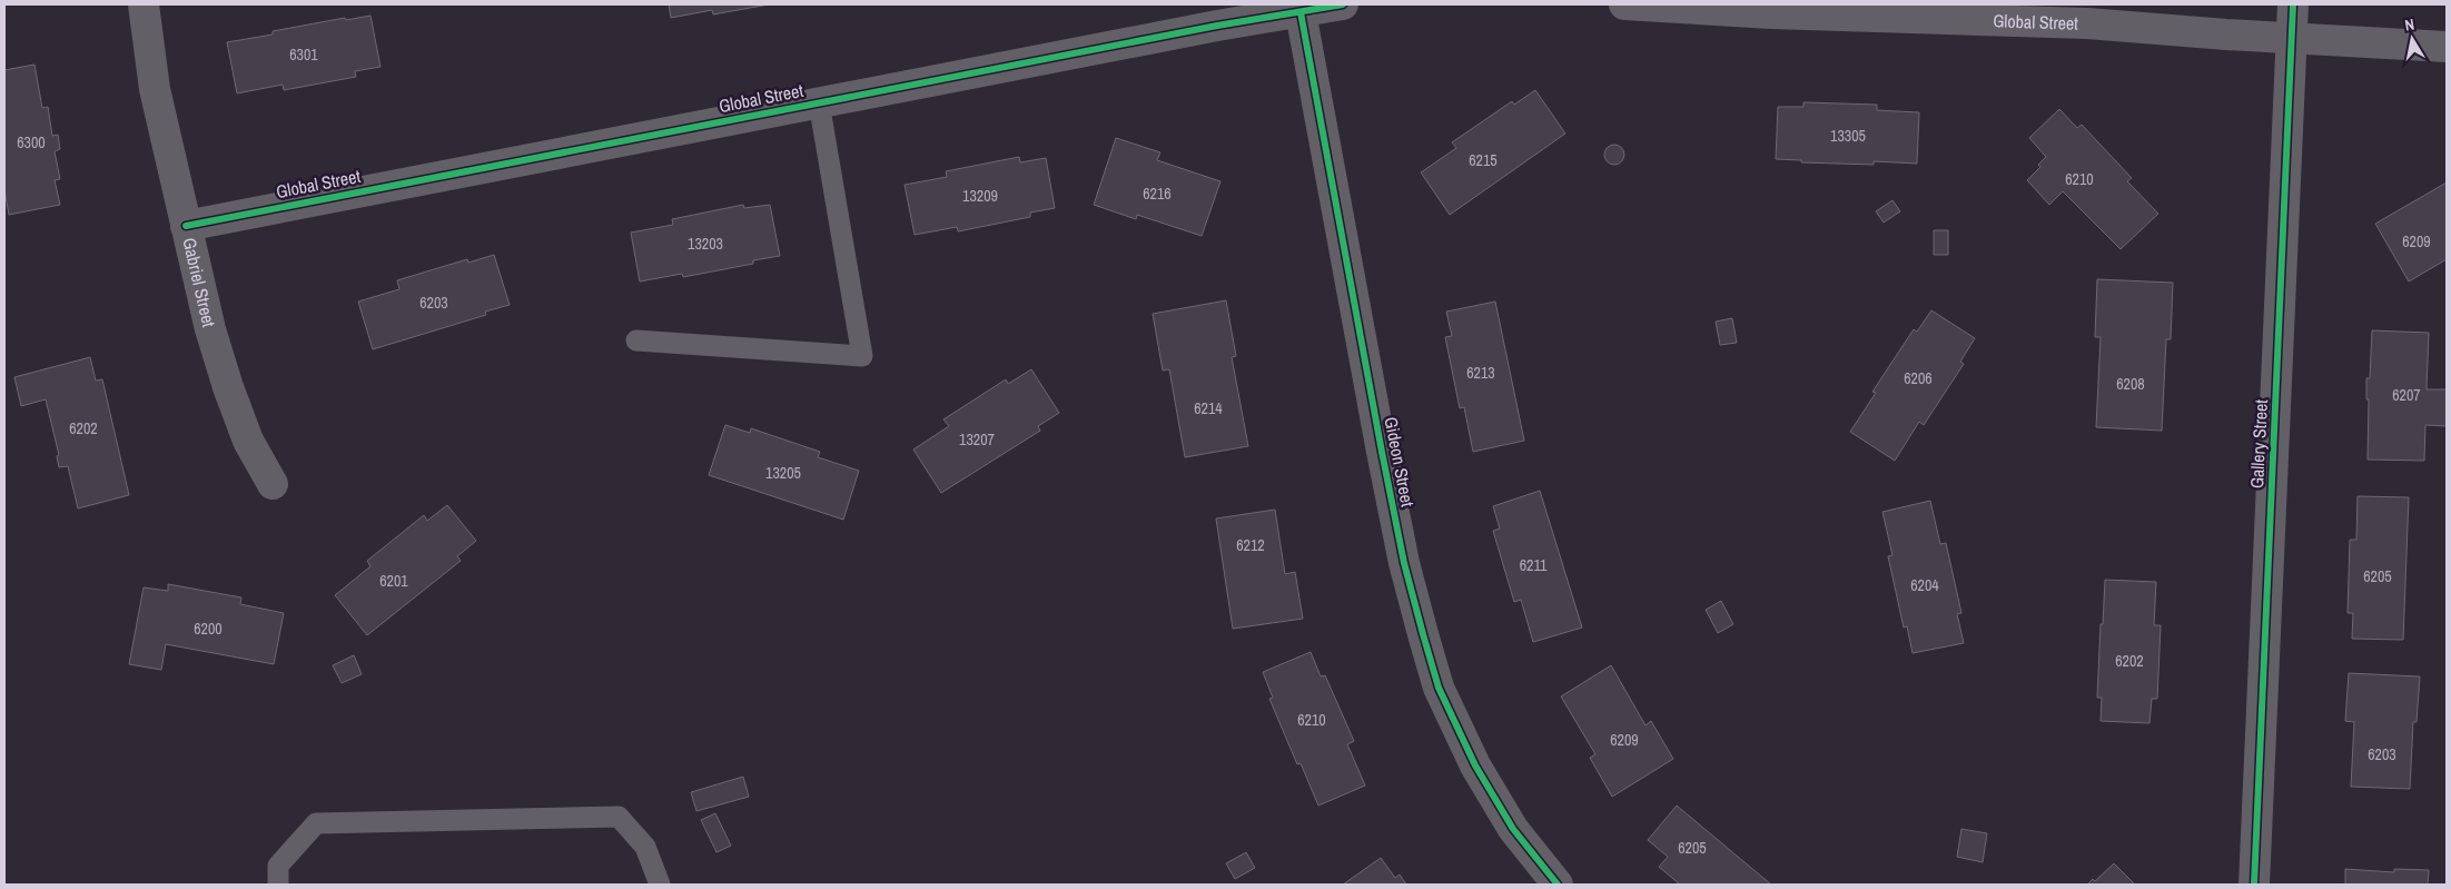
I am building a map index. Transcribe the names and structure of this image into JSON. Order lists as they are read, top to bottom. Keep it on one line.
{"streets":{"street":["Global Street","Gabriel Street","Gallery Street","Gideon Street"]},"crossings":[["Global Street","Gabriel Street"],["Global Street","Gallery Street"],["Global Street","Gideon Street"]],"house_numbers":["6301","13305","6300","6215","6210","6216","13209","6209","13203","6203","6213","6206","6208","6207","6214","6202","13207","13205","6212","6211","6205","6201","6204","6200","6202","6210","6209","6203","6205"],"north":"top"}
